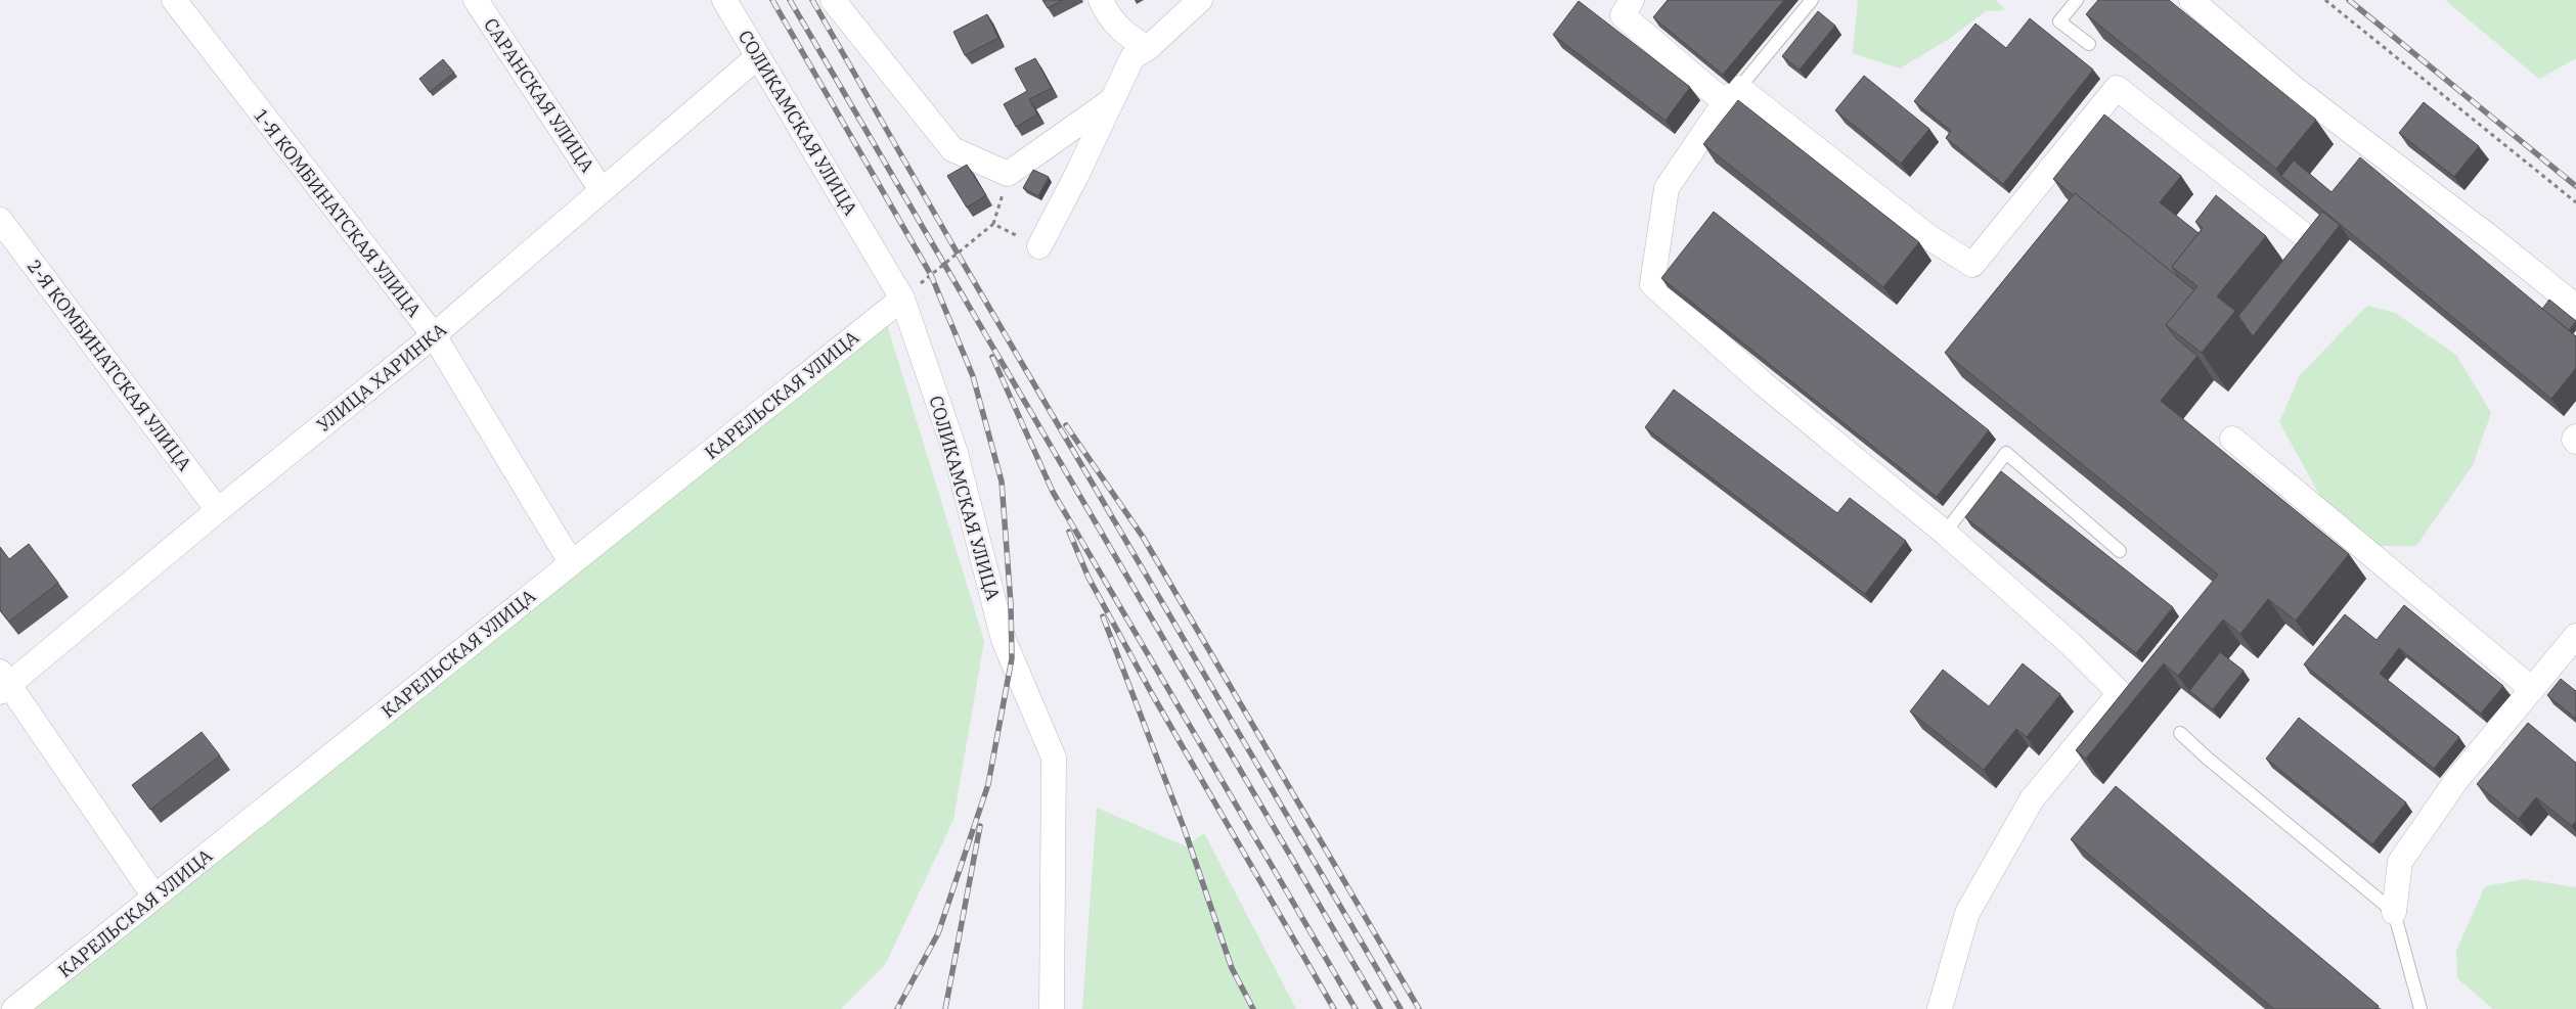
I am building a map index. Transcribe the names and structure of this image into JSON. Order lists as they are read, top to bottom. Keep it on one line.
{"streets":{"street":["САРАНСКАЯ УЛИЦА","СОЛИКАМСКАЯ УЛИЦА","1-Я КОМБИНАТСКАЯ УЛИЦА","2-Я КОМБИНАТСКАЯ УЛИЦА","УЛИЦА ХАРИНКА","КАРЕЛЬСКАЯ УЛИЦА"]},"crossings":[["САРАНСКАЯ УЛИЦА","УЛИЦА ХАРИНКА"],["СОЛИКАМСКАЯ УЛИЦА","УЛИЦА ХАРИНКА"],["СОЛИКАМСКАЯ УЛИЦА","КАРЕЛЬСКАЯ УЛИЦА"],["1-Я КОМБИНАТСКАЯ УЛИЦА","УЛИЦА ХАРИНКА"],["1-Я КОМБИНАТСКАЯ УЛИЦА","КАРЕЛЬСКАЯ УЛИЦА"],["2-Я КОМБИНАТСКАЯ УЛИЦА","УЛИЦА ХАРИНКА"]]}
